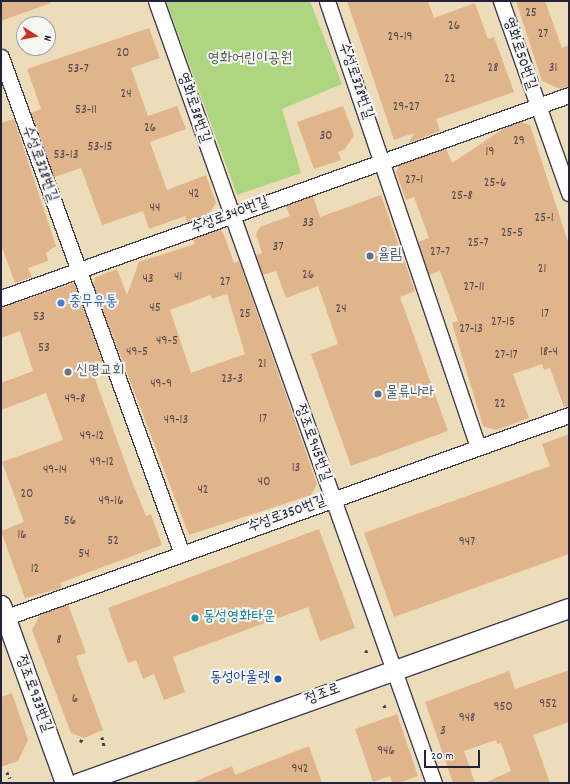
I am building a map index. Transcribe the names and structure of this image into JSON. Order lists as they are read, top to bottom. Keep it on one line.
{"streets":{"street":["영화로50번길","수성로328번길","영화로38번길","수성로340번길","정조로945번길","수성로350번길","정조로933번길","정조로"]},"crossings":[["영화로50번길","수성로340번길"],["수성로328번길","수성로340번길"],["영화로38번길","수성로340번길"],["영화로38번길","정조로945번길"],["수성로340번길","정조로945번길"],["정조로945번길","수성로350번길"],["정조로945번길","정조로"],["수성로350번길","정조로933번길"]],"parks":["영화어린이공원"],"places":["율림","충무유통","신명교회","물류나라","동성영화타운","동성아울렛"],"house_numbers":["25","26","27","29-19","20","28","31","53-7","22","24","29-27","53-11","26","30","29","53-15","19","53-13","27-1","25-6","42","25-8","44","25-1","33","25-5","25-7","37","27-7","21","26","41","43","27","27-11","45","24","25","17","53","27-15","27-13","49-5","53","49-5","18-4","27-17","21","23-3","49-9","49-8","22","17","49-13","49-12","49-12","13","49-14","40","42","20","49-16","56","16","52","947","54","12","8","6","952","950","948","3","946","942"],"scale_bar":"20 m","north":"right"}
